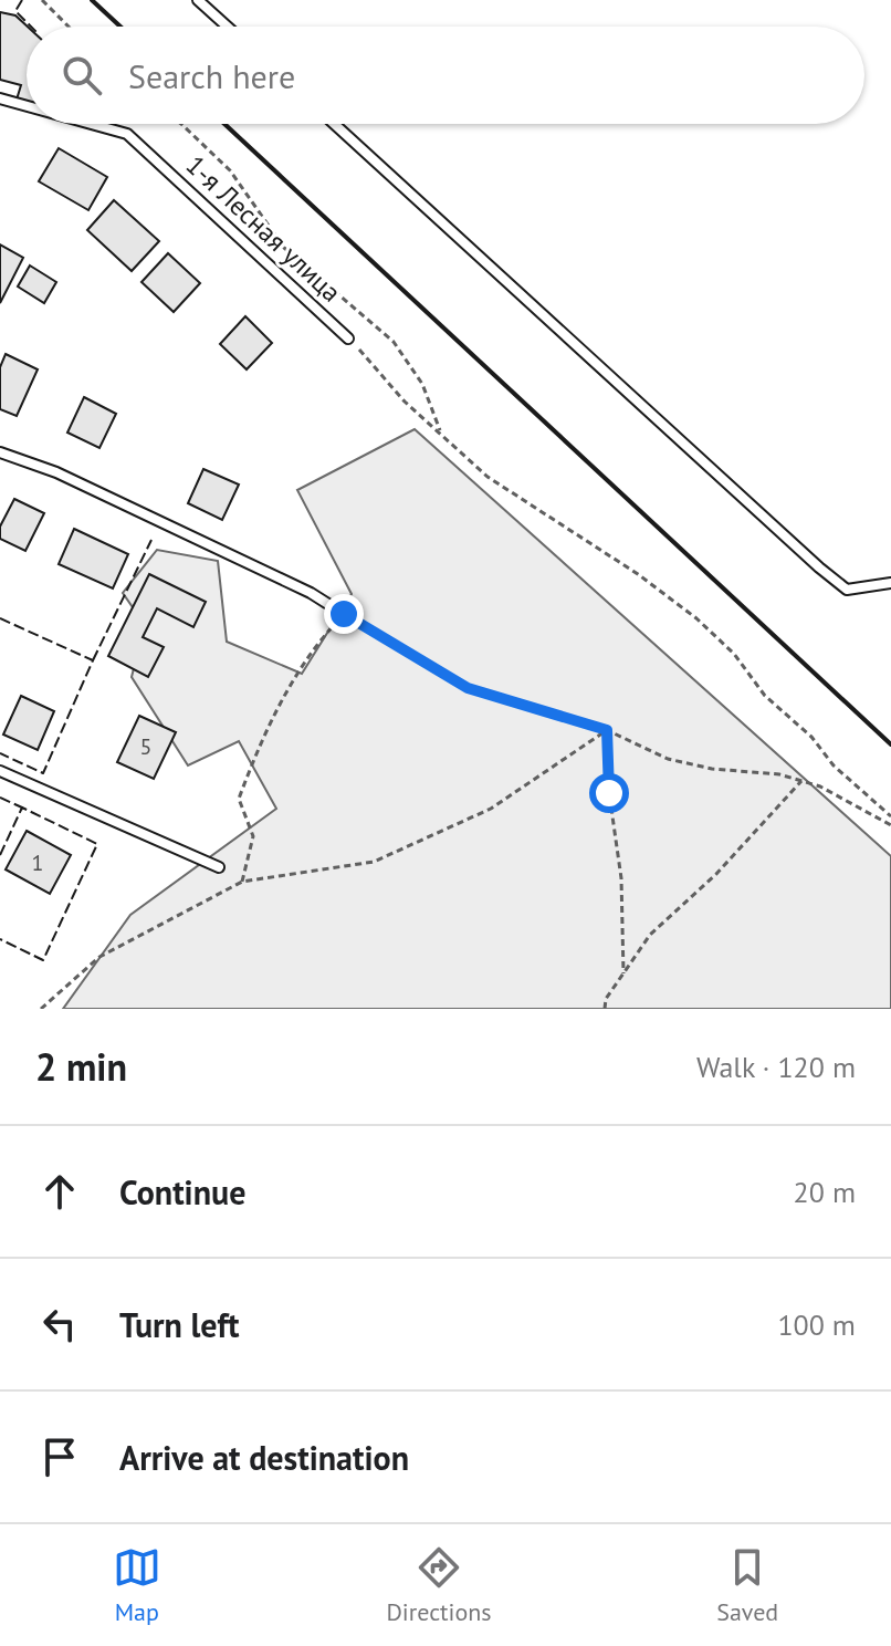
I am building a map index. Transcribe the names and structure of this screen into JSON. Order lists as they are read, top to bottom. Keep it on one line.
{"streets":{"lane":["1-я Лесная улица"]},"house_numbers":["5","1"],"page":{"search":"Search here","heading":["2 min","Walk · 120 m"],"list":[["Continue","20 m"],["Turn left","100 m"],"Arrive at destination"],"nav":["Map","Directions","Saved"]}}
